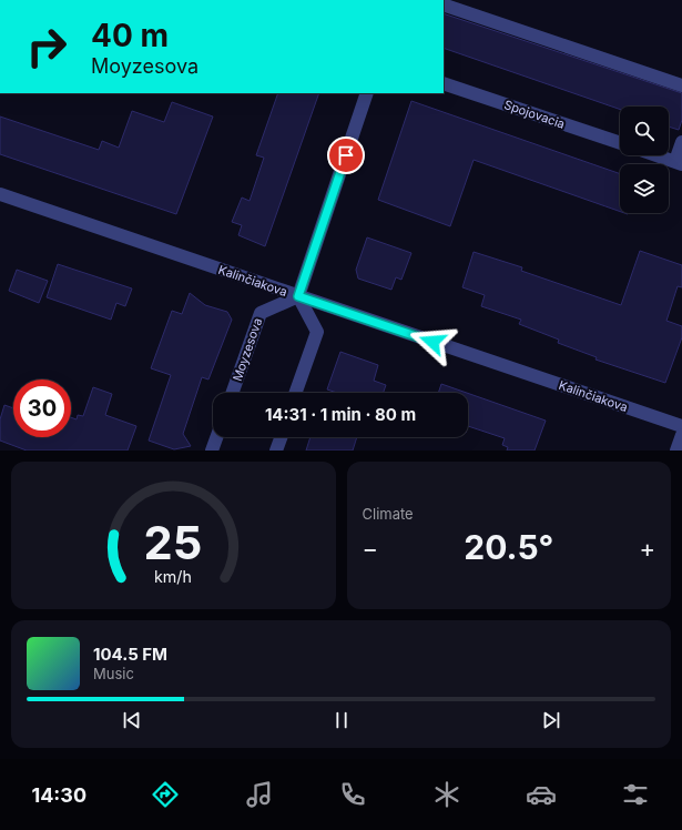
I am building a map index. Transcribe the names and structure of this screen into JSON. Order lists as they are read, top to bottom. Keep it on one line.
{"streets":{"street":["Spojovacia","Kalinčiakova","Moyzesova"]},"crossings":[["Kalinčiakova","Moyzesova"]],"page":{"turn":["40 m","Moyzesova"],"limit":"30","trip":"14:31 · 1 min · 80 m","tile":"Climate","heat":["−","20.5°","+"],"song":["104.5 FM","Music"],"tabs":"14:30","gauge":["25","km/h"]}}
